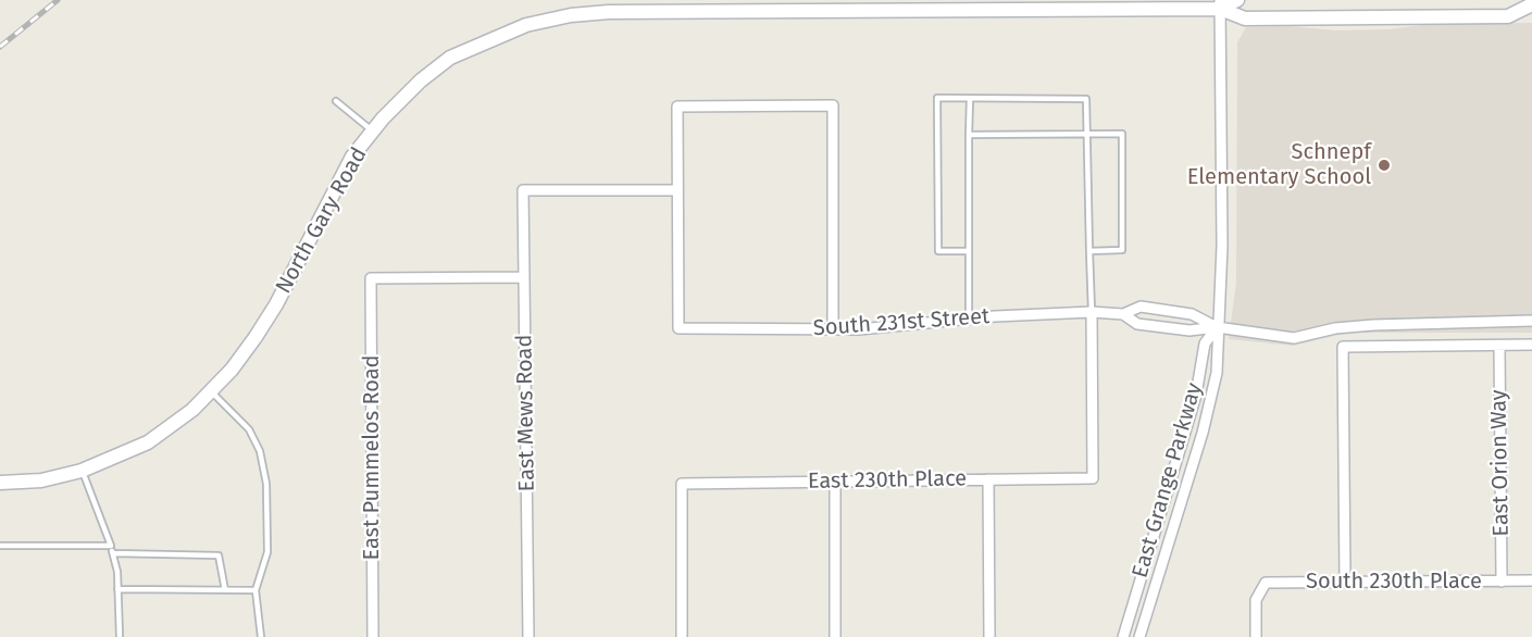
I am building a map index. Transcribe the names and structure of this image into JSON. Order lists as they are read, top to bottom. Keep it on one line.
{"streets":{"main road":["North Gary Road"],"street":["South 231st Street","East Mews Road","East Pummelos Road","East Orion Way","East 230th Place","East Grange Parkway","South 230th Place"]},"crossings":[["North Gary Road","East Grange Parkway"],["South 231st Street","East Mews Road"],["South 231st Street","East 230th Place"],["South 231st Street","East Grange Parkway"],["East Mews Road","East Pummelos Road"],["East Orion Way","South 230th Place"]],"places":["Schnepf Elementary School"]}
